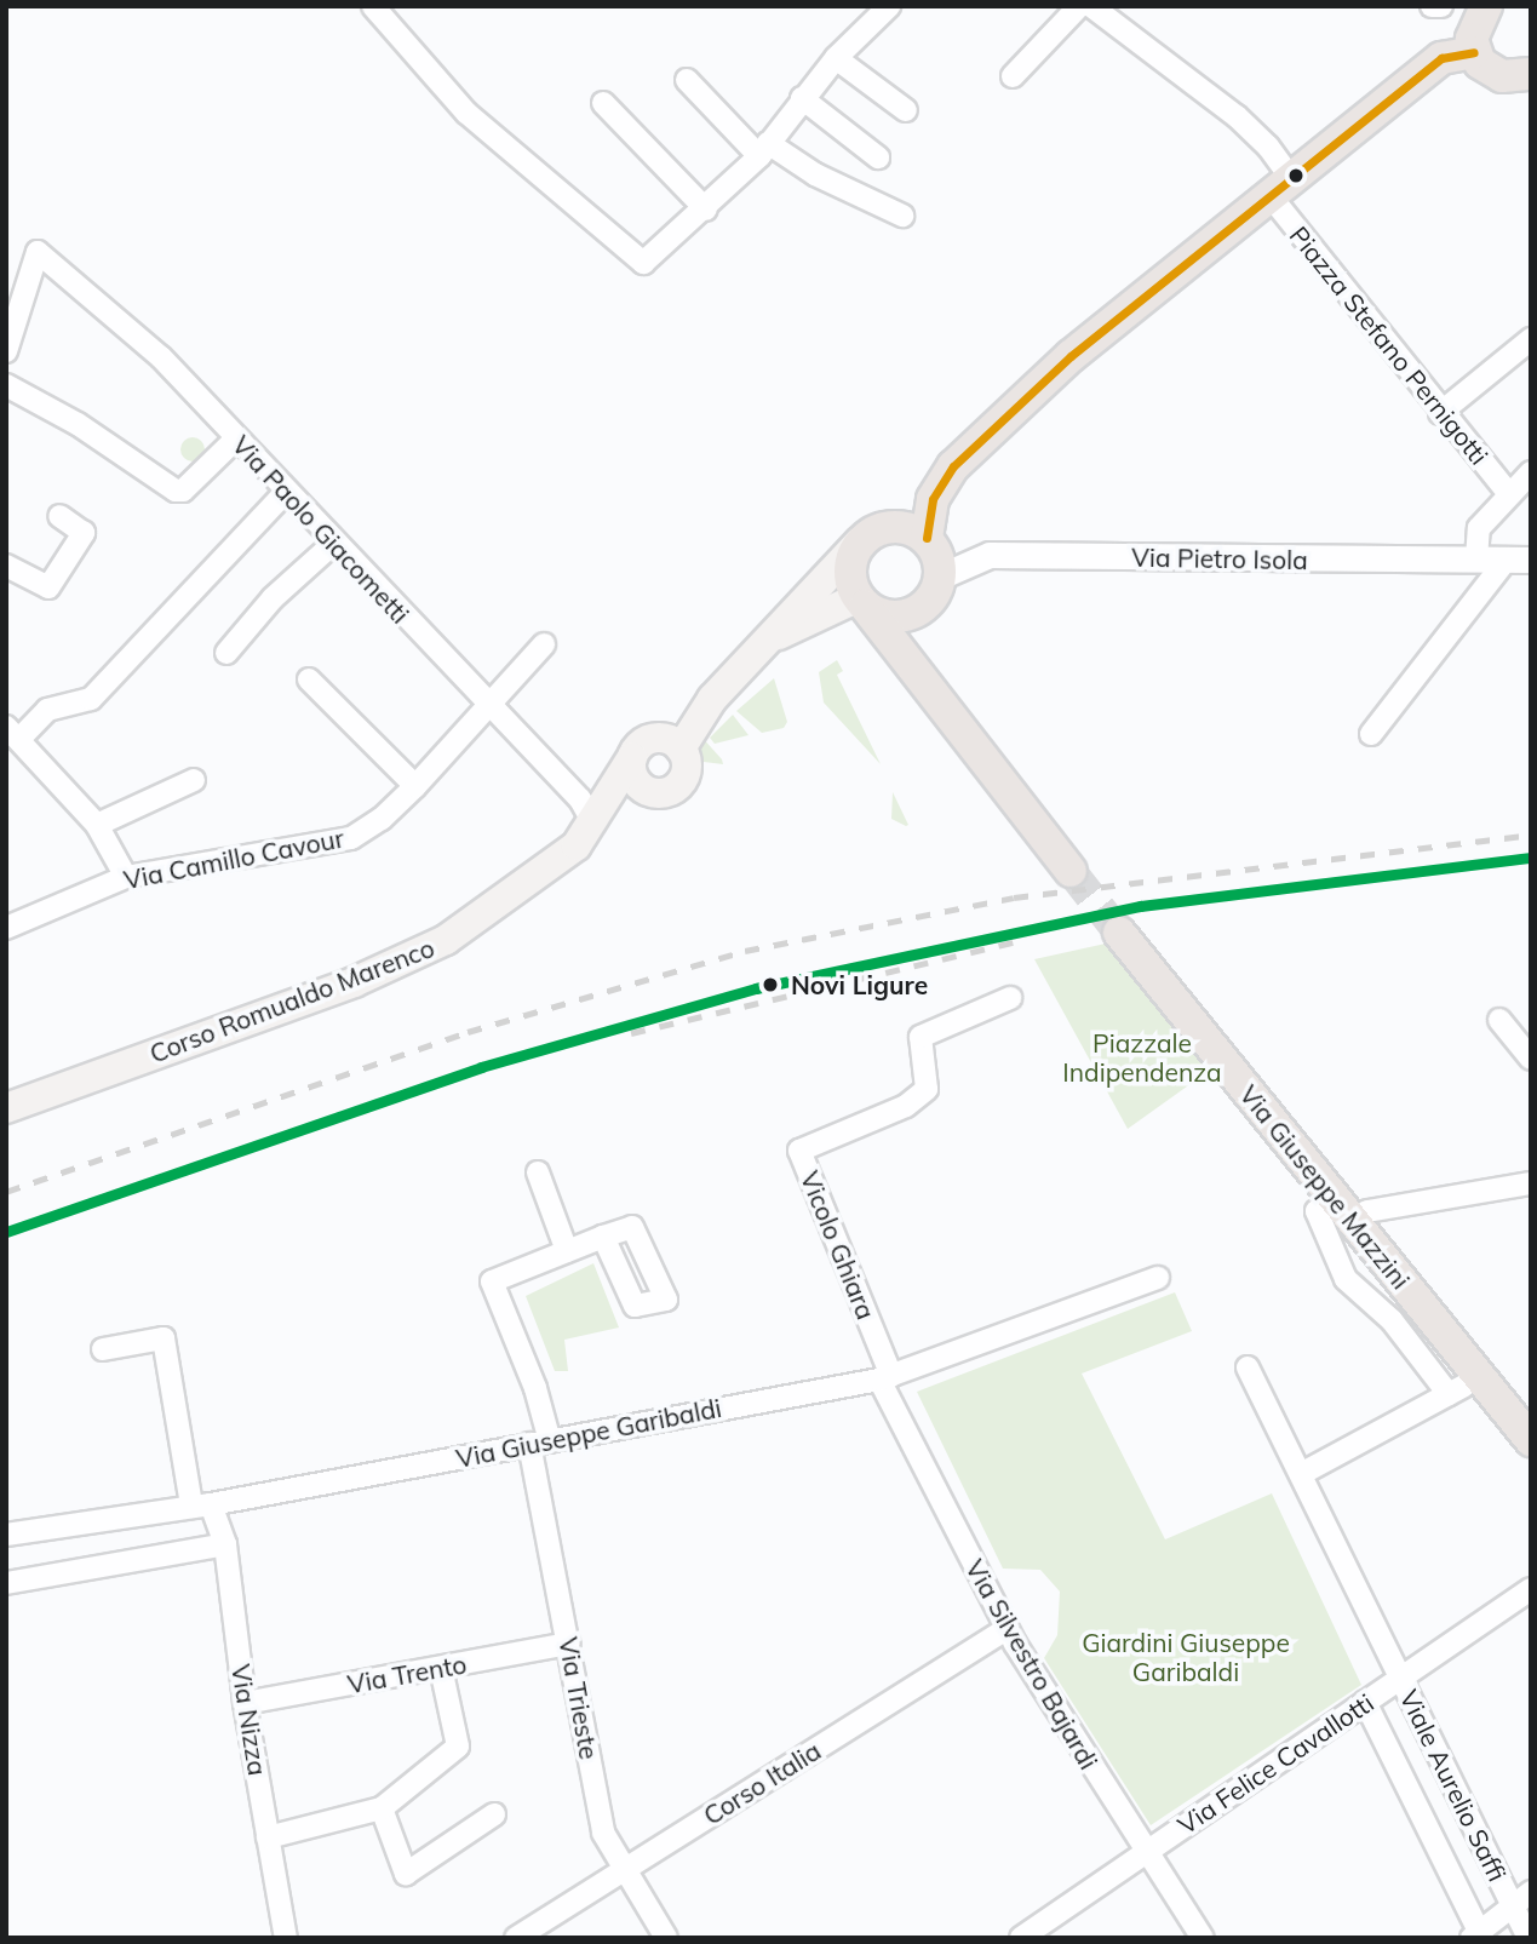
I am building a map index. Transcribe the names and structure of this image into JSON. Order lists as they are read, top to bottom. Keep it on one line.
{"streets":{"main road":["Corso Romualdo Marenco","Via Giuseppe Mazzini"],"street":["Piazza Stefano Pernigotti","Via Paolo Giacometti","Via Pietro Isola","Via Camillo Cavour","Vicolo Ghiara","Via Giuseppe Garibaldi","Via Silvestro Bajardi","Via Trento","Via Trieste","Via Nizza","Via Felice Cavallotti","Corso Italia","Viale Aurelio Saffi"]},"crossings":[["Via Paolo Giacometti","Via Camillo Cavour"],["Via Paolo Giacometti","Corso Romualdo Marenco"],["Vicolo Ghiara","Via Giuseppe Garibaldi"],["Vicolo Ghiara","Via Silvestro Bajardi"],["Via Giuseppe Garibaldi","Via Silvestro Bajardi"],["Via Giuseppe Garibaldi","Via Trieste"],["Via Giuseppe Garibaldi","Via Nizza"],["Via Silvestro Bajardi","Via Felice Cavallotti"],["Via Silvestro Bajardi","Corso Italia"],["Via Trento","Via Trieste"],["Via Trento","Via Nizza"],["Via Trieste","Corso Italia"],["Via Felice Cavallotti","Viale Aurelio Saffi"]],"parks":["Piazzale Indipendenza","Giardini Giuseppe Garibaldi"],"places":["Novi Ligure"]}
